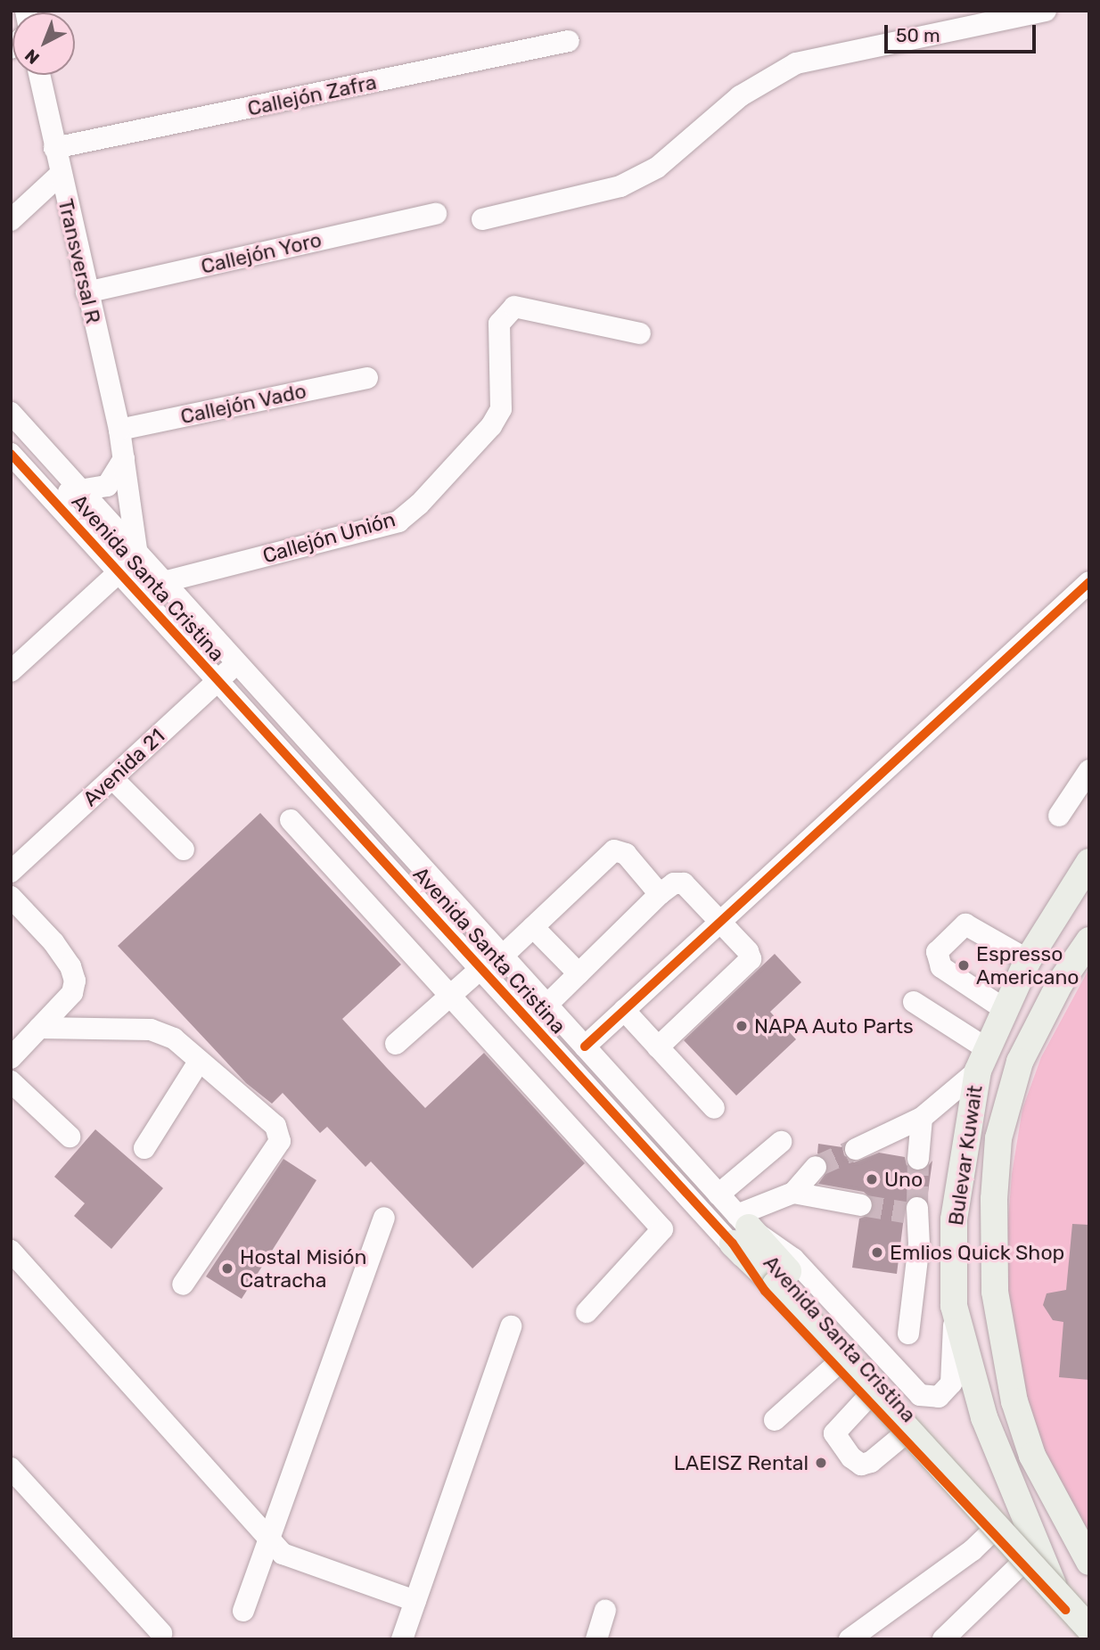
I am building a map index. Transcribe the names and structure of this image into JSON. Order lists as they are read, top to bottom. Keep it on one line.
{"streets":{"main road":["Bulevar Kuwait"],"street":["Callejón Zafra","Callejón Yoro","Transversal R","Callejón Vado","Callejón Unión","Avenida Santa Cristina","Avenida 21"]},"crossings":[["Callejón Zafra","Transversal R"],["Callejón Yoro","Transversal R"],["Transversal R","Callejón Vado"],["Transversal R","Avenida Santa Cristina"],["Callejón Unión","Avenida Santa Cristina"],["Avenida Santa Cristina","Avenida 21"],["Avenida Santa Cristina","Bulevar Kuwait"]],"places":["Espresso Americano","NAPA Auto Parts","Uno","Emlios Quick Shop","Hostal Misión Catracha","LAEISZ Rental"],"scale_bar":"50 m","north":"bottom left"}
